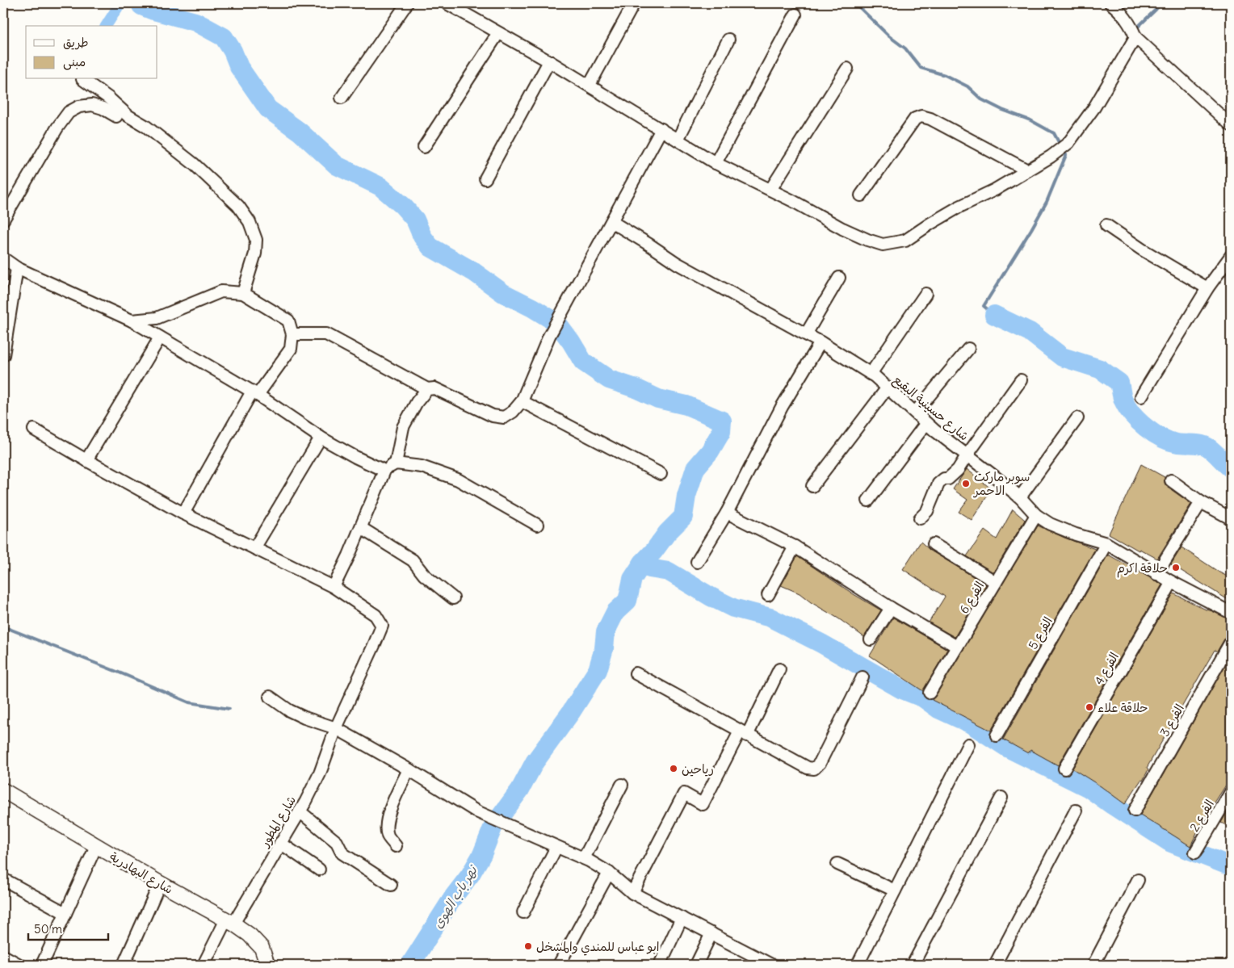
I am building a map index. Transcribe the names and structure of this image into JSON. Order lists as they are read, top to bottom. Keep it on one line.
{"streets":{"main road":["شارع البهادرية"],"street":["شارع حسينية البقيع","الفرع 6","الفرع 5","الفرع 4","الفرع 3","الفرع 2","شارع المطور"]},"crossings":[["شارع حسينية البقيع","الفرع 6"],["شارع حسينية البقيع","الفرع 5"],["شارع حسينية البقيع","الفرع 4"],["شارع المطور","شارع البهادرية"]],"water":["نهر باب الهوى"],"places":["سوبر ماركت الاحمر","حلاقة اكرم","حلاقة علاء","رياحين","ابو عباس للمندي والمشخل"],"legend":["طريق","مبنى"],"scale_bar":"50 m"}
